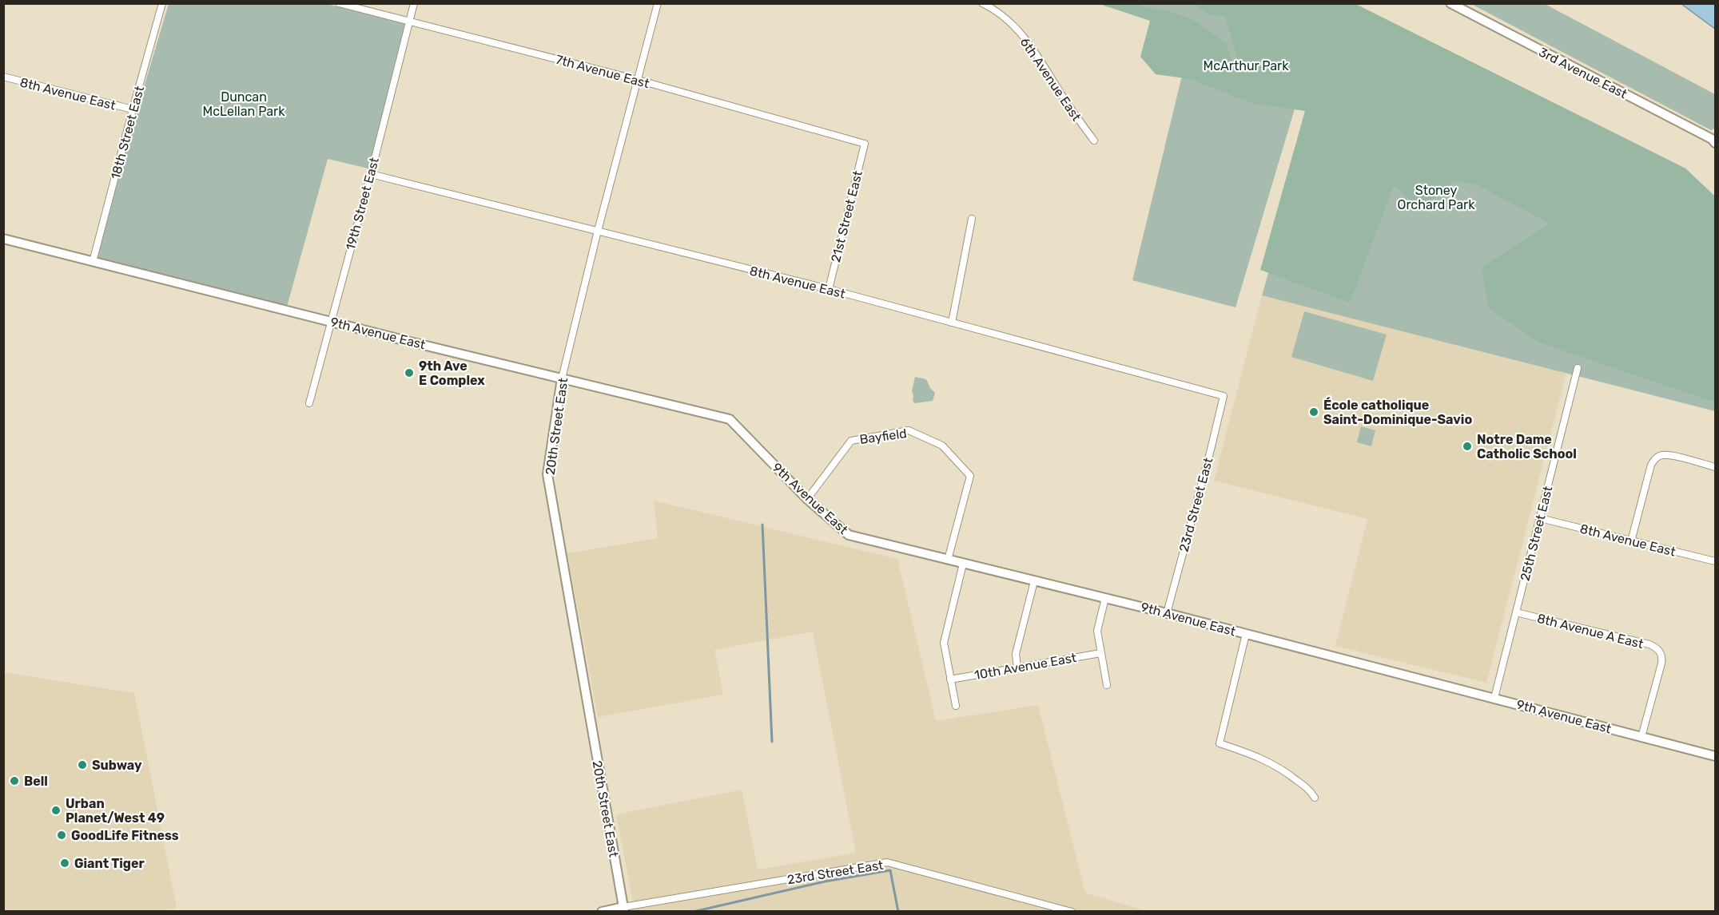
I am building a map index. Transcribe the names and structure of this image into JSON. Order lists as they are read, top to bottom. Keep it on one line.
{"streets":{"street":["7th Avenue East","3rd Avenue East","6th Avenue East","8th Avenue East","18th Street East","19th Street East","21st Street East","9th Avenue East","20th Street East","Bayfield","23rd Street East","25th Street East","8th Avenue A East","10th Avenue East"]},"crossings":[["7th Avenue East","19th Street East"],["7th Avenue East","21st Street East"],["7th Avenue East","20th Street East"],["8th Avenue East","18th Street East"],["8th Avenue East","19th Street East"],["8th Avenue East","21st Street East"],["8th Avenue East","20th Street East"],["8th Avenue East","23rd Street East"],["8th Avenue East","25th Street East"],["18th Street East","9th Avenue East"],["19th Street East","9th Avenue East"],["9th Avenue East","20th Street East"],["9th Avenue East","Bayfield"],["9th Avenue East","23rd Street East"],["9th Avenue East","25th Street East"],["9th Avenue East","8th Avenue A East"],["20th Street East","23rd Street East"],["25th Street East","8th Avenue A East"]],"parks":["McArthur Park","Duncan McLellan Park","Stoney Orchard Park"],"places":["9th Ave E Complex","École catholique Saint-Dominique-Savio","Notre Dame Catholic School","Subway","Bell","Urban Planet/West 49","GoodLife Fitness","Giant Tiger"]}
